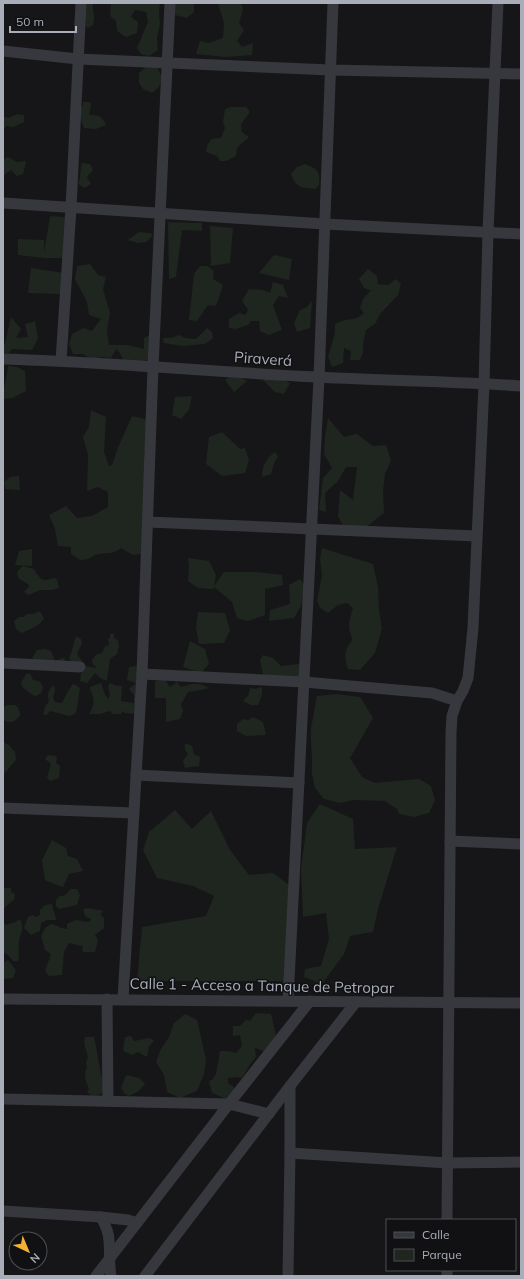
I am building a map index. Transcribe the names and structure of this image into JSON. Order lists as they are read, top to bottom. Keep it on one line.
{"streets":{"street":["Piraverá","Calle 1 - Acceso a Tanque de Petropar"]},"legend":["Calle","Parque"],"scale_bar":"50 m","north":"bottom right"}
